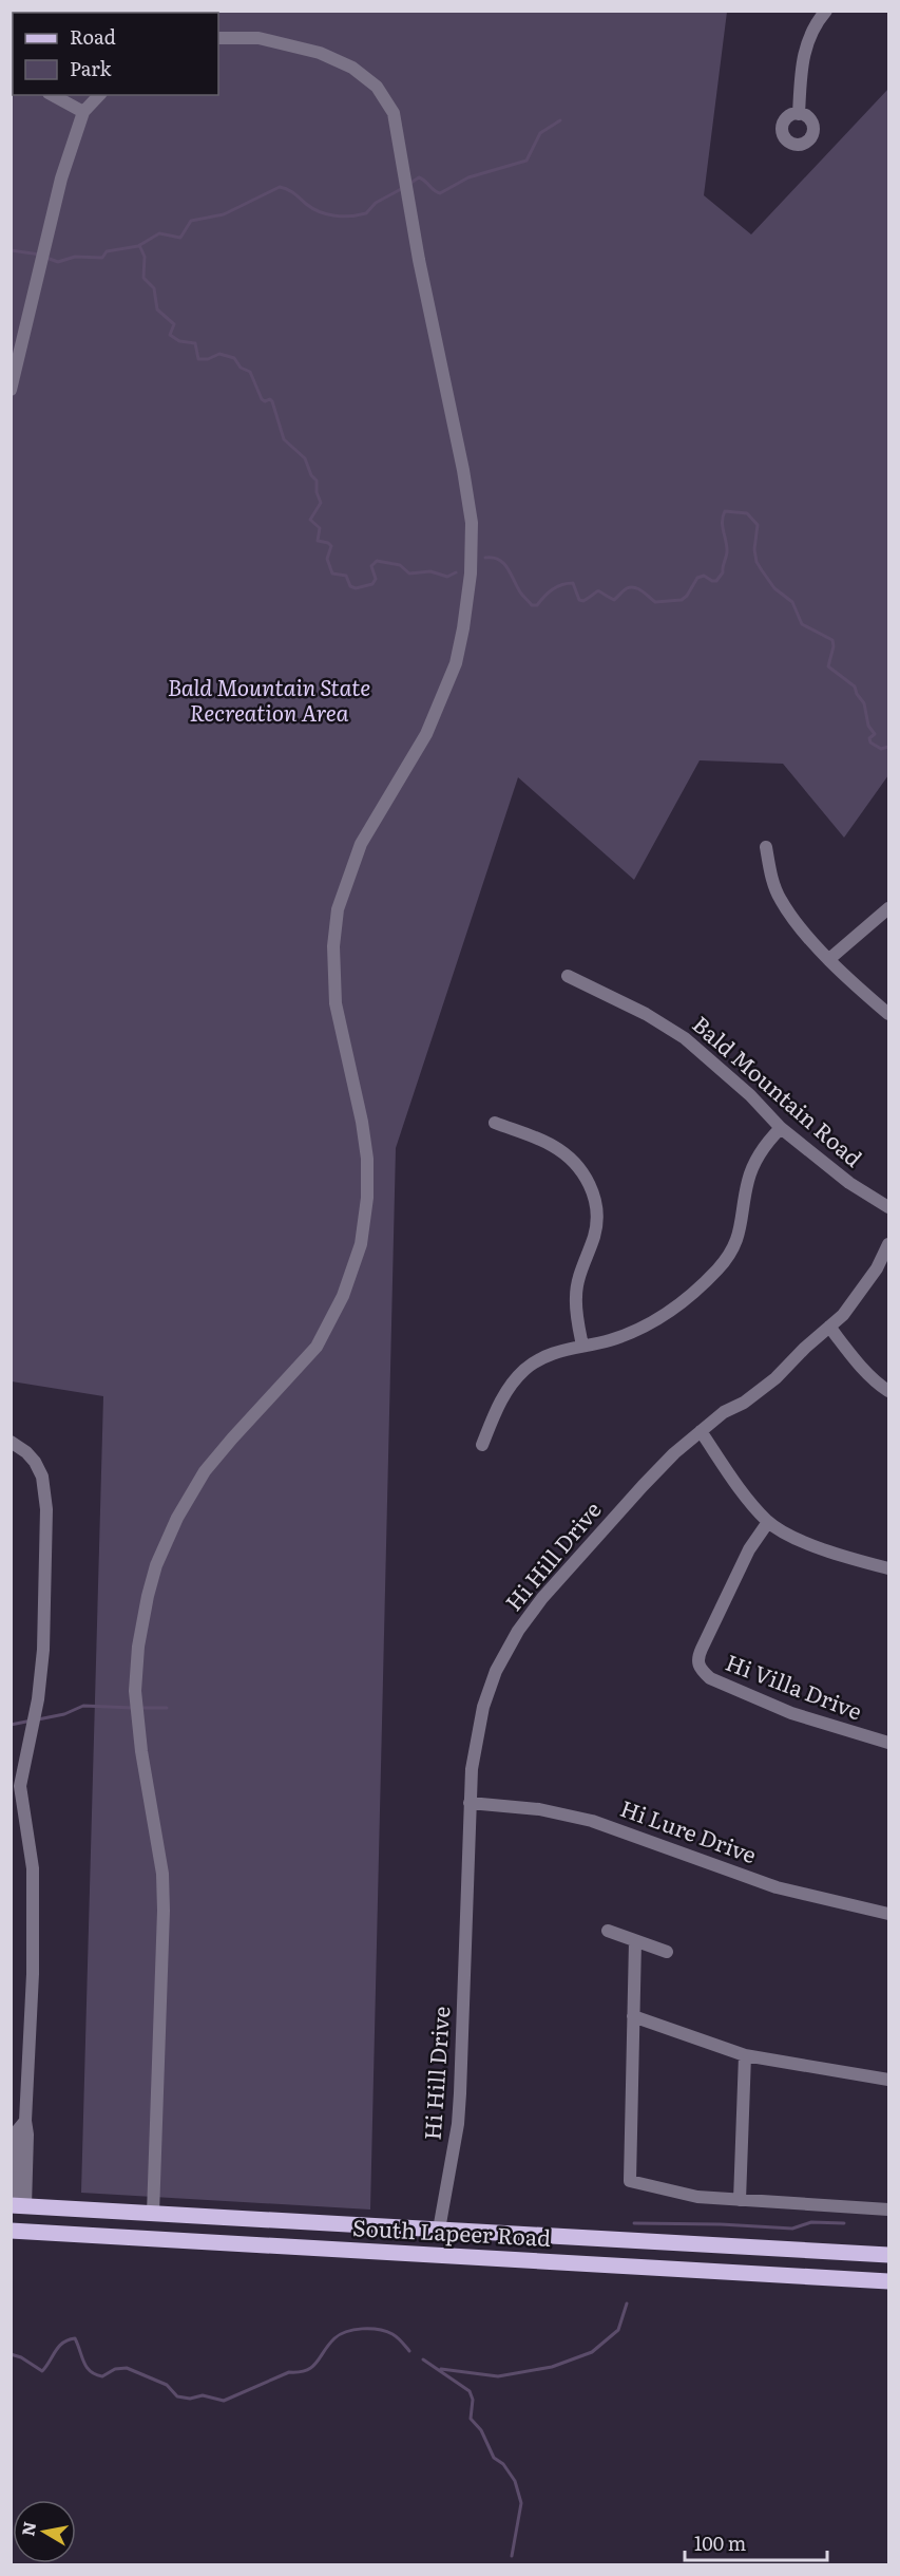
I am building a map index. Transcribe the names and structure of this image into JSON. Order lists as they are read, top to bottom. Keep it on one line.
{"streets":{"main road":["South Lapeer Road"],"street":["Bald Mountain Road","Hi Hill Drive","Hi Villa Drive","Hi Lure Drive"]},"crossings":[["Hi Hill Drive","Hi Lure Drive"],["Hi Hill Drive","South Lapeer Road"]],"parks":["Bald Mountain State Recreation Area"],"legend":["Road","Park"],"scale_bar":"100 m","north":"left"}
